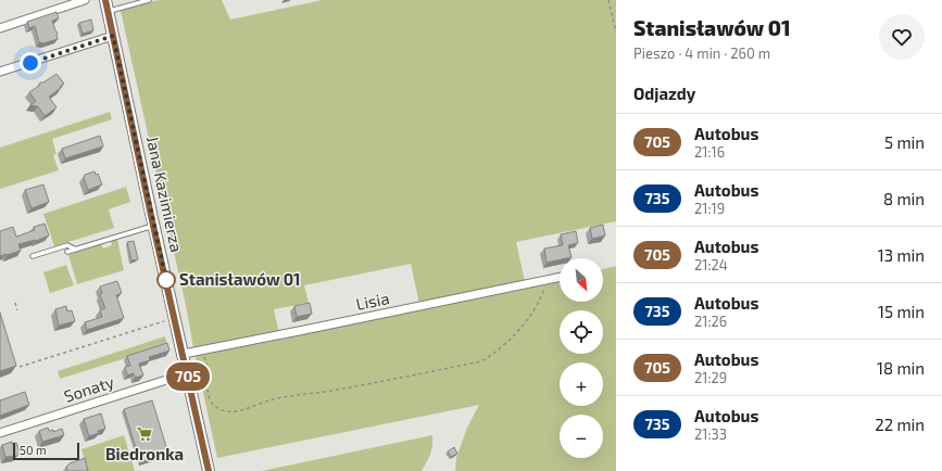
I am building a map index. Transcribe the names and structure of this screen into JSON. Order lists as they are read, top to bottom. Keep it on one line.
{"streets":{"main road":["Jana Kazimierza"],"street":["Lisia","Sonaty"]},"crossings":[["Jana Kazimierza","Lisia"],["Jana Kazimierza","Sonaty"]],"places":{"other":["Stanisławów 01"],"supermarket":["Biedronka"]},"lines":["bus line 705"],"scale_bar":"50 m","north":"bottom right","page":{"on_map":"705","heading":[["Stanisławów 01","Pieszo · 4 min · 260 m"],"Odjazdy"],"list":[{"mark":"705","name":"Autobus","note":"21:16","value":"5 min"},{"mark":"735","name":"Autobus","note":"21:19","value":"8 min"},{"mark":"705","name":"Autobus","note":"21:24","value":"13 min"},{"mark":"735","name":"Autobus","note":"21:26","value":"15 min"},{"mark":"705","name":"Autobus","note":"21:29","value":"18 min"},{"mark":"735","name":"Autobus","note":"21:33","value":"22 min"}],"map_buttons":["+","−"],"scale":"50 m"}}
